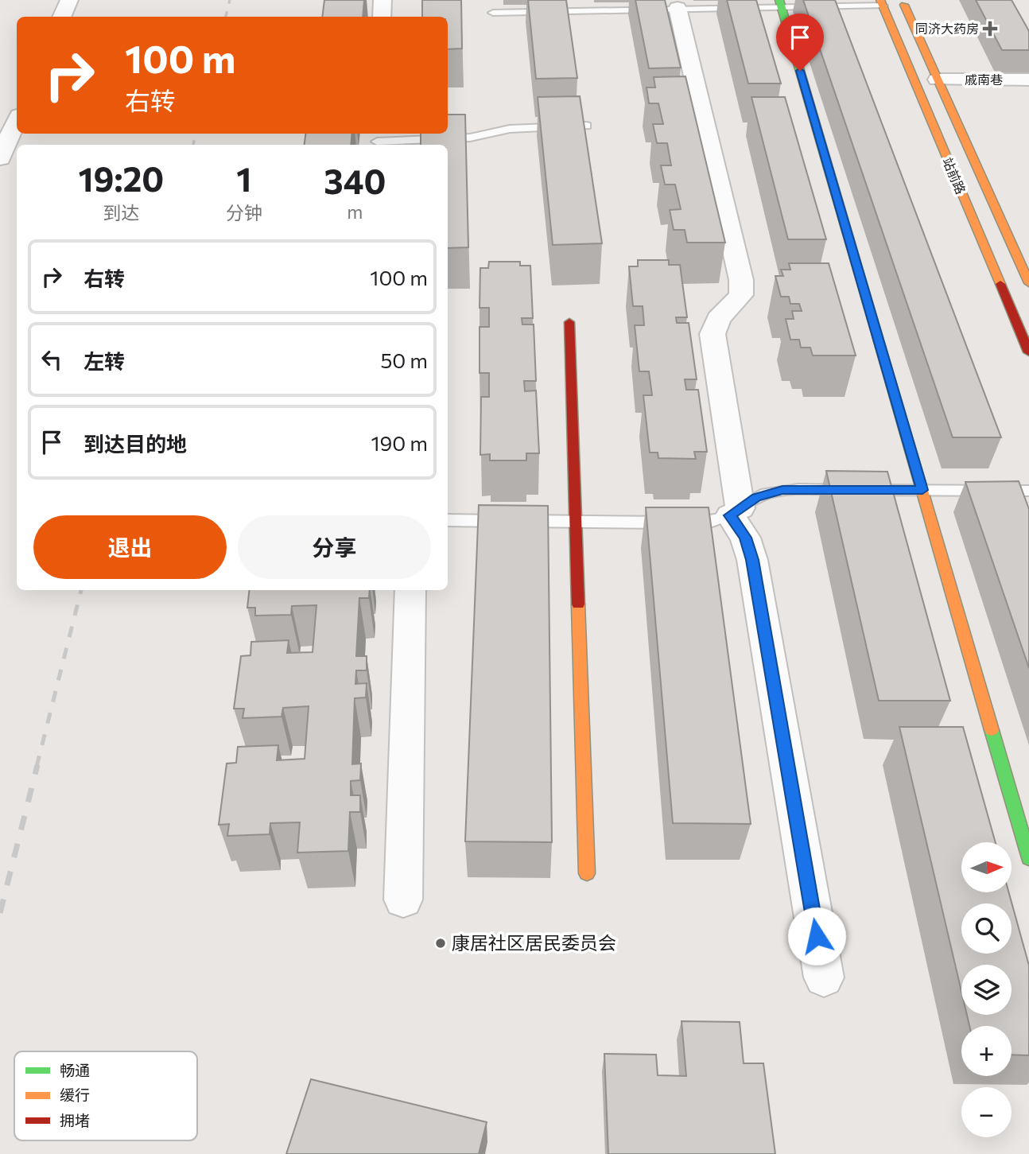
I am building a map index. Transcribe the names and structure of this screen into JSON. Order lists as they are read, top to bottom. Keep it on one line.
{"streets":{"street":["戚南巷","站前路"]},"crossings":[["戚南巷","站前路"]],"places":{"health":["同济大药房"],"other":["康居社区居民委员会"]},"legend":["畅通","缓行","拥堵"],"north":"right","page":{"turn":["100 m","右转"],"eta":["19:20","到达","1","分钟","340","m"],"list":[{"name":"右转","value":"100 m"},{"name":"左转","value":"50 m"},{"name":"到达目的地","value":"190 m"}],"buttons":["退出","分享"],"map_buttons":["+","−"]}}
